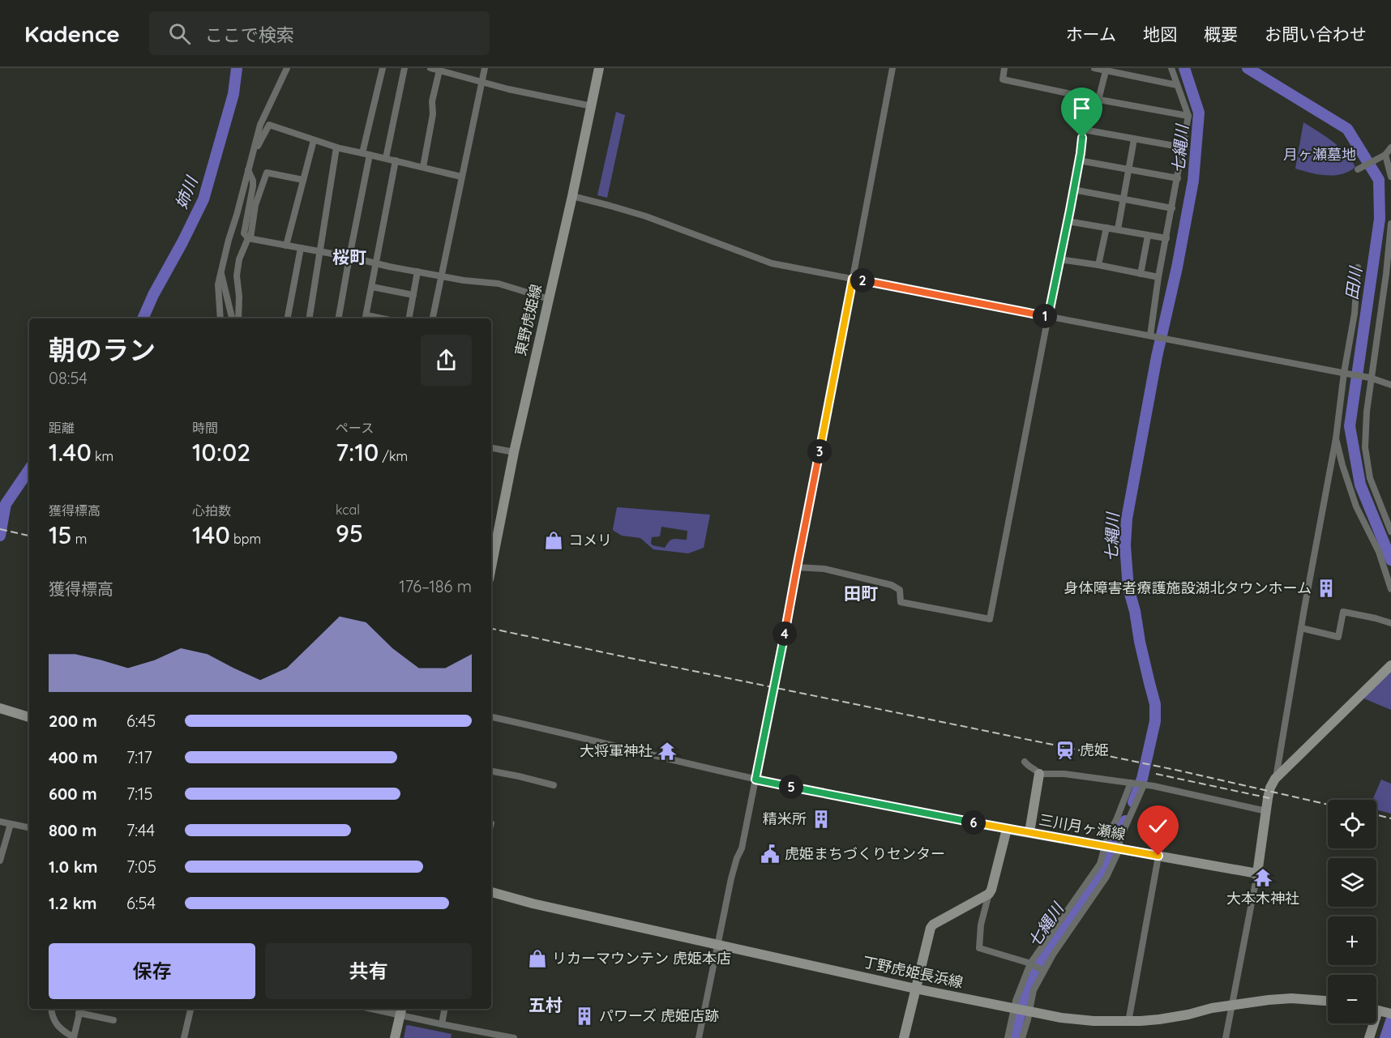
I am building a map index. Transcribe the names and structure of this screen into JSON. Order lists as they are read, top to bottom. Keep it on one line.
{"streets":{"main road":["東野虎姫線","三川月ヶ瀬線","丁野虎姫長浜線"]},"districts":["桜町","田町","五村"],"water":["七縄川","姉川","田川"],"parks":["月ヶ瀬墓地"],"places":{"shop":["コメリ","リカーマウンテン 虎姫本店"],"building":["身体障害者療護施設湖北タウンホーム","精米所","パワーズ 虎姫店跡"],"station":["虎姫"],"temple":["大将軍神社","大本木神社"],"public building":["虎姫まちづくりセンター"]},"page":{"header":"Kadence","search":"ここで検索","nav":["ホーム","地図","概要","お問い合わせ"],"pins":["2","1","3","4","5","6"],"heading":["朝のラン","08:54"],"stats":[["距離","1.40 km"],["時間","10:02"],["ペース","7:10 /km"],["獲得標高","15 m"],["心拍数","140 bpm"],["kcal","95"]],"chart":["獲得標高","176–186 m"],"list":[{"name":"200 m","note":"6:45"},{"name":"400 m","note":"7:17"},{"name":"600 m","note":"7:15"},{"name":"800 m","note":"7:44"},{"name":"1.0 km","note":"7:05"},{"name":"1.2 km","note":"6:54"}],"map_buttons":["+","−"],"buttons":["保存","共有"]}}
